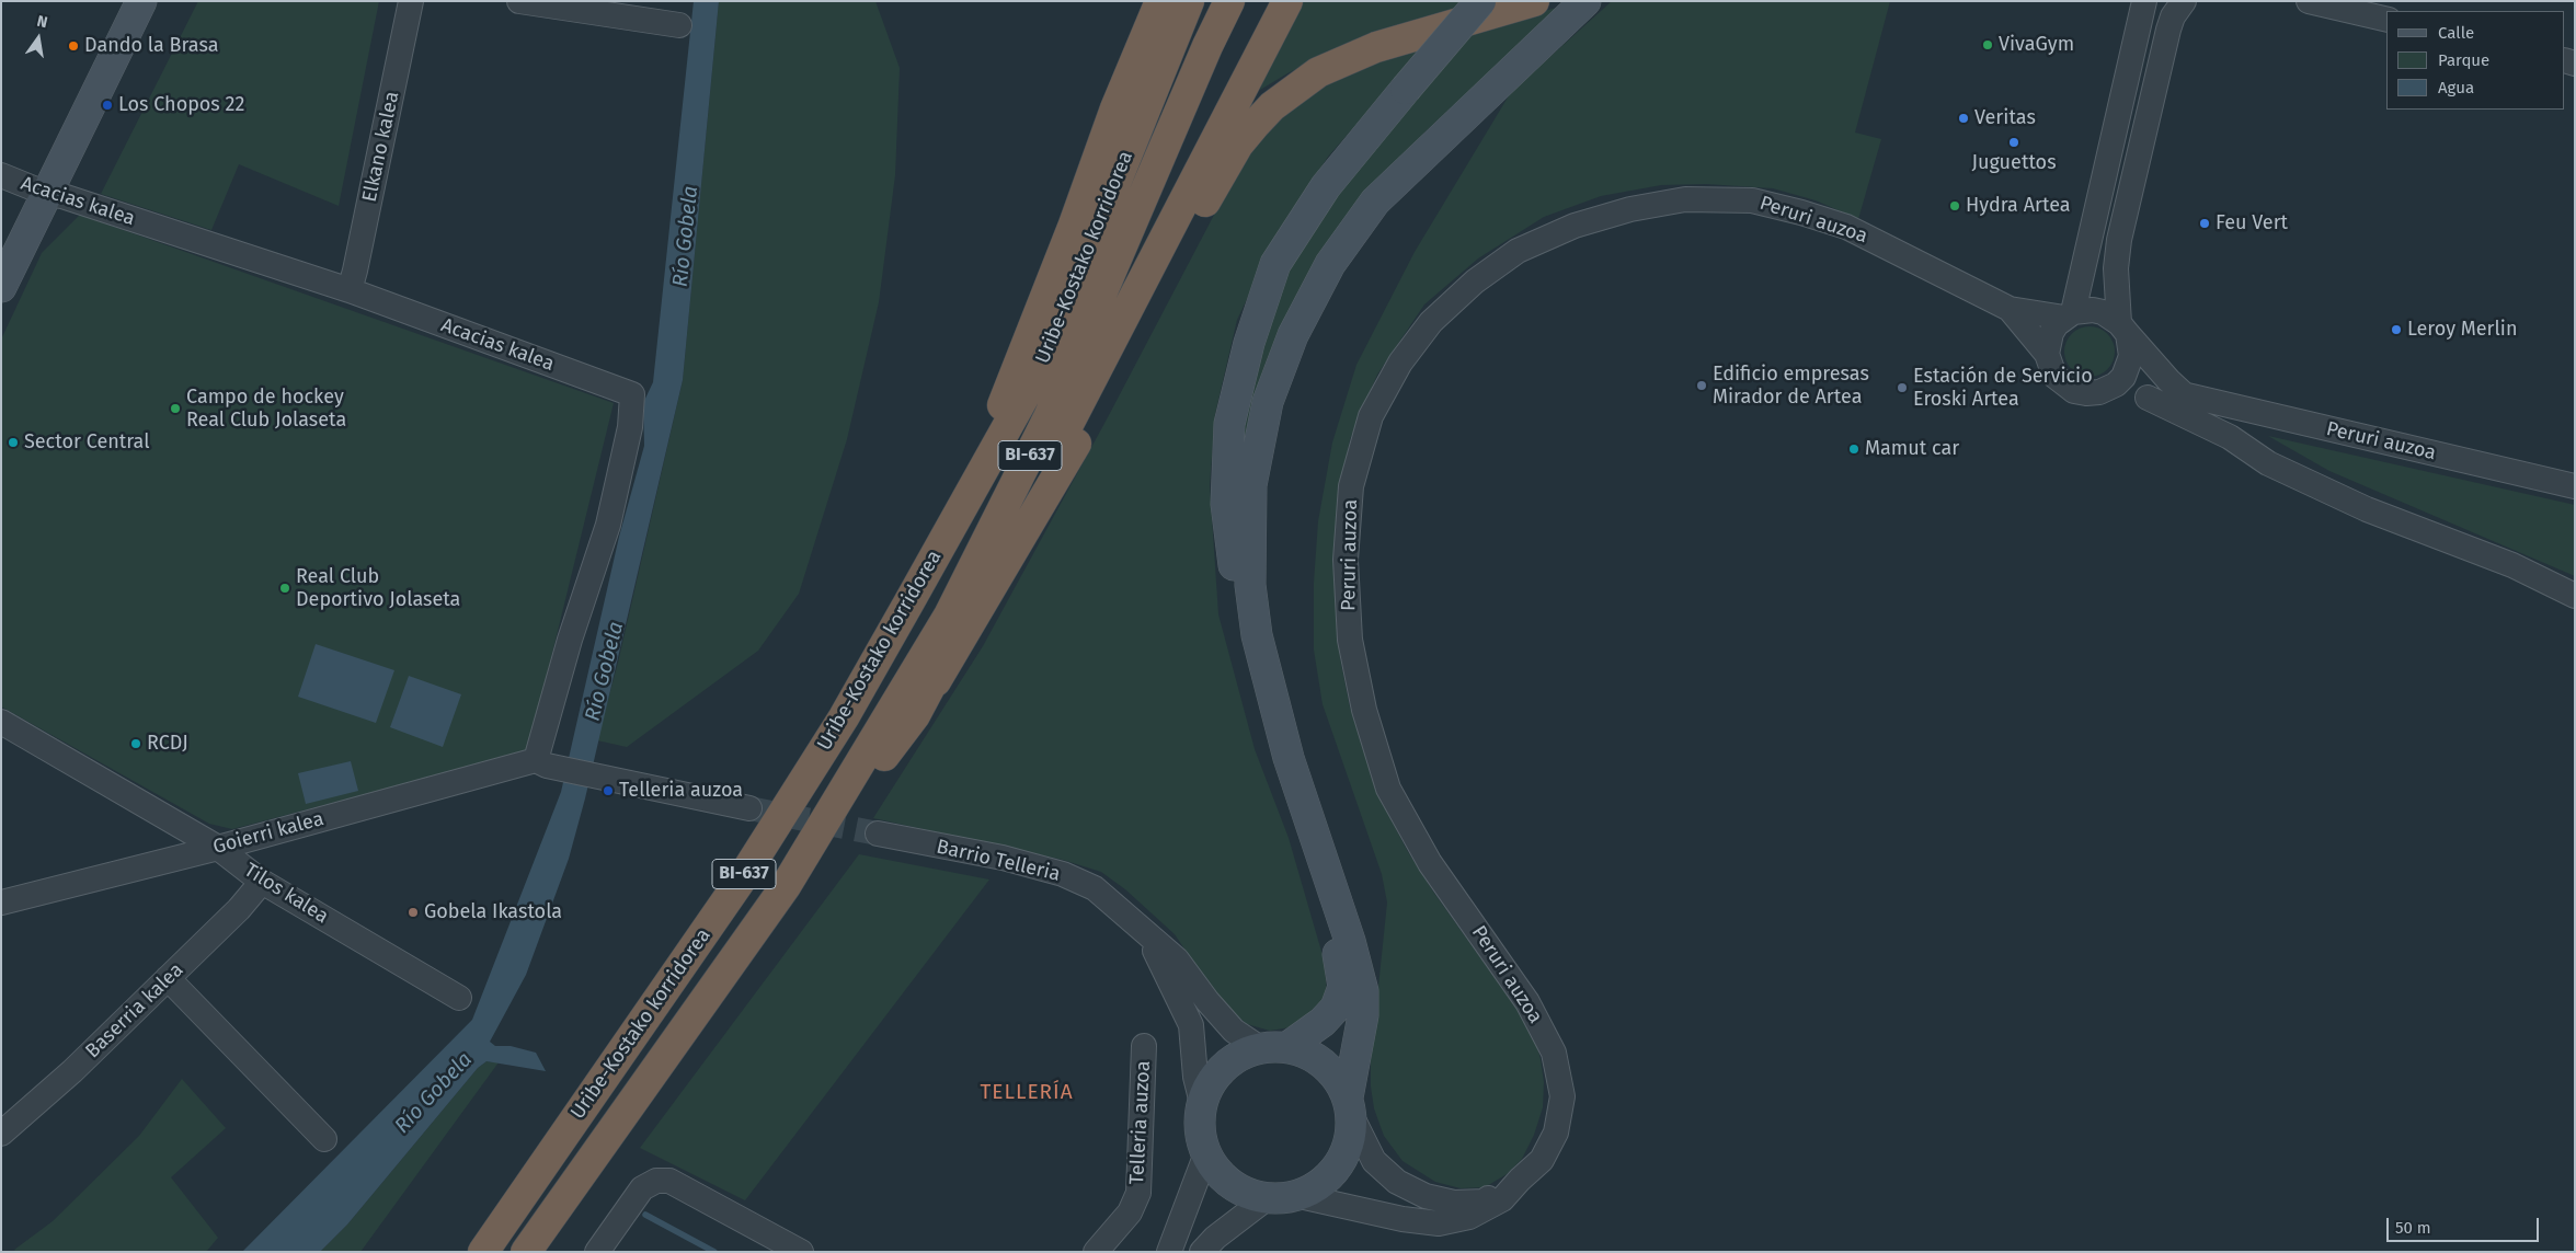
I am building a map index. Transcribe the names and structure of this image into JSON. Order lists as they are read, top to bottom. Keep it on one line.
{"streets":{"highway":["Uribe-Kostako korridorea","BI-637"],"street":["Elkano kalea","Acacias kalea","Peruri auzoa","Goierri kalea","Barrio Telleria","Tilos kalea","Baserria kalea","Telleria auzoa"]},"crossings":[["Elkano kalea","Acacias kalea"],["Acacias kalea","Goierri kalea"],["Goierri kalea","Tilos kalea"],["Tilos kalea","Baserria kalea"]],"districts":["TELLERÍA"],"water":["Río Gobela"],"places":["VivaGym","Dando la Brasa","Los Chopos 22","Veritas","Juguettos","Hydra Artea","Feu Vert","Leroy Merlin","Edificio empresas Mirador de Artea","Estación de Servicio Eroski Artea","Campo de hockey Real Club Jolaseta","Sector Central","Mamut car","Real Club Deportivo Jolaseta","RCDJ","Telleria auzoa","Gobela Ikastola"],"legend":["Calle","Parque","Agua"],"scale_bar":"50 m","north":"top"}
